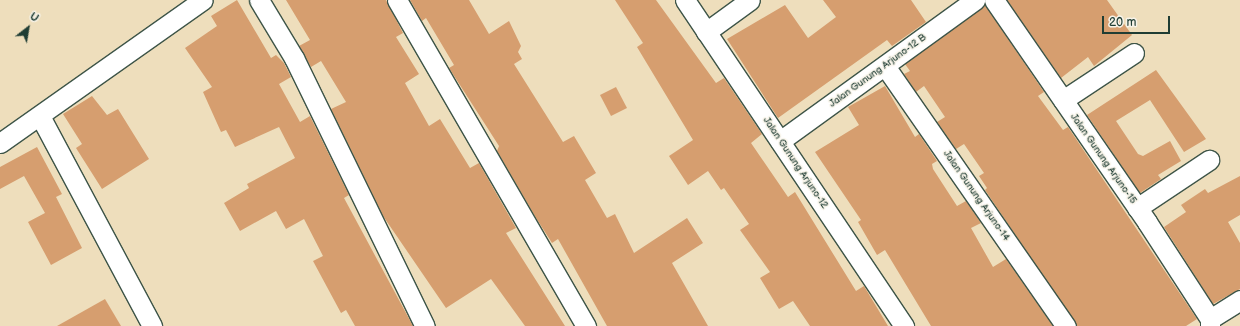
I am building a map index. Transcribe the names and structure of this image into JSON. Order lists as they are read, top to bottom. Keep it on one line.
{"streets":{"street":["Jalan Gunung Arjuno-12 B","Jalan Gunung Arjuno-15","Jalan Gunung Arjuno-12","Jalan Gunung Arjuno-14"]},"crossings":[["Jalan Gunung Arjuno-12 B","Jalan Gunung Arjuno-12"],["Jalan Gunung Arjuno-12 B","Jalan Gunung Arjuno-14"]],"scale_bar":"20 m","north":"top right"}
